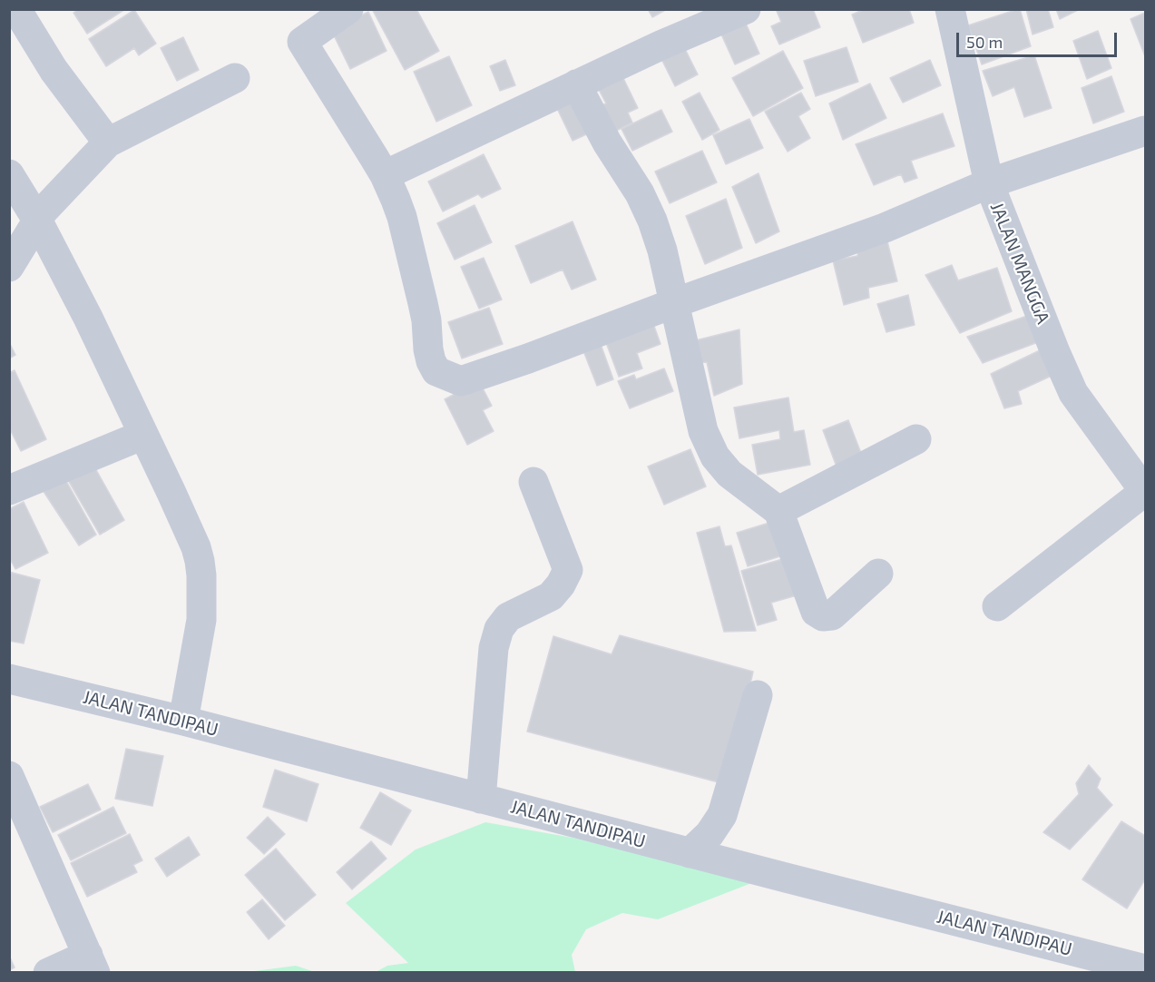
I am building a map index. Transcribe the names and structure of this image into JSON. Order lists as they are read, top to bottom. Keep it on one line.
{"streets":{"street":["JALAN MANGGA","JALAN TANDIPAU"]},"scale_bar":"50 m"}
